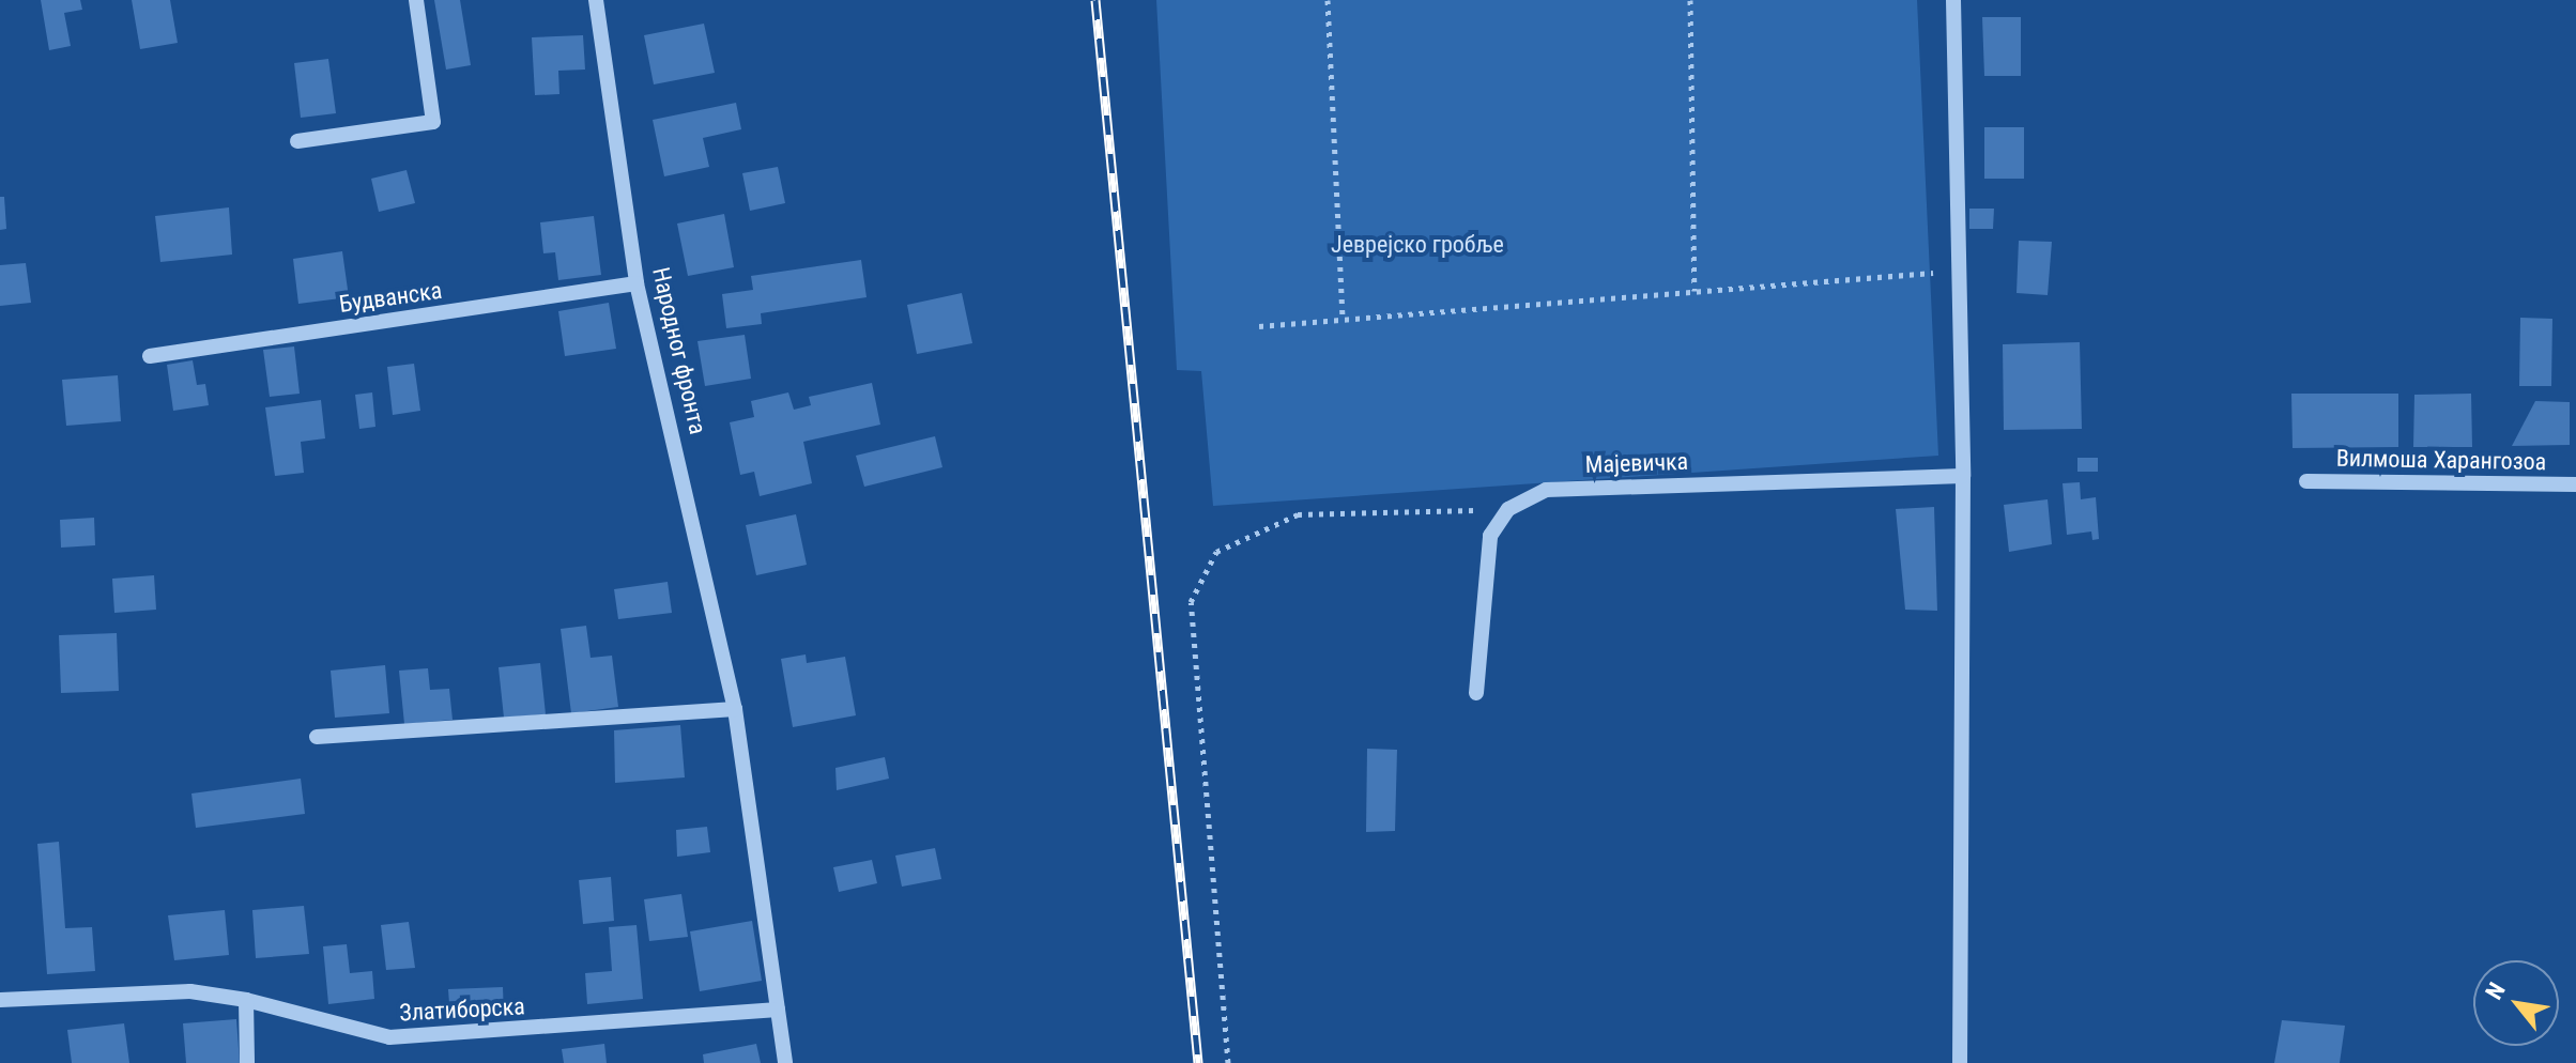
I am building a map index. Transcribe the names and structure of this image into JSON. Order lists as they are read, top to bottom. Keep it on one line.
{"streets":{"street":["Будванска","Народног фронта","Вилмоша Харангозоа","Мајевичка","Златиборска"]},"crossings":[["Будванска","Народног фронта"],["Народног фронта","Златиборска"]],"parks":["Јеврејско гробље"],"north":"top left"}
